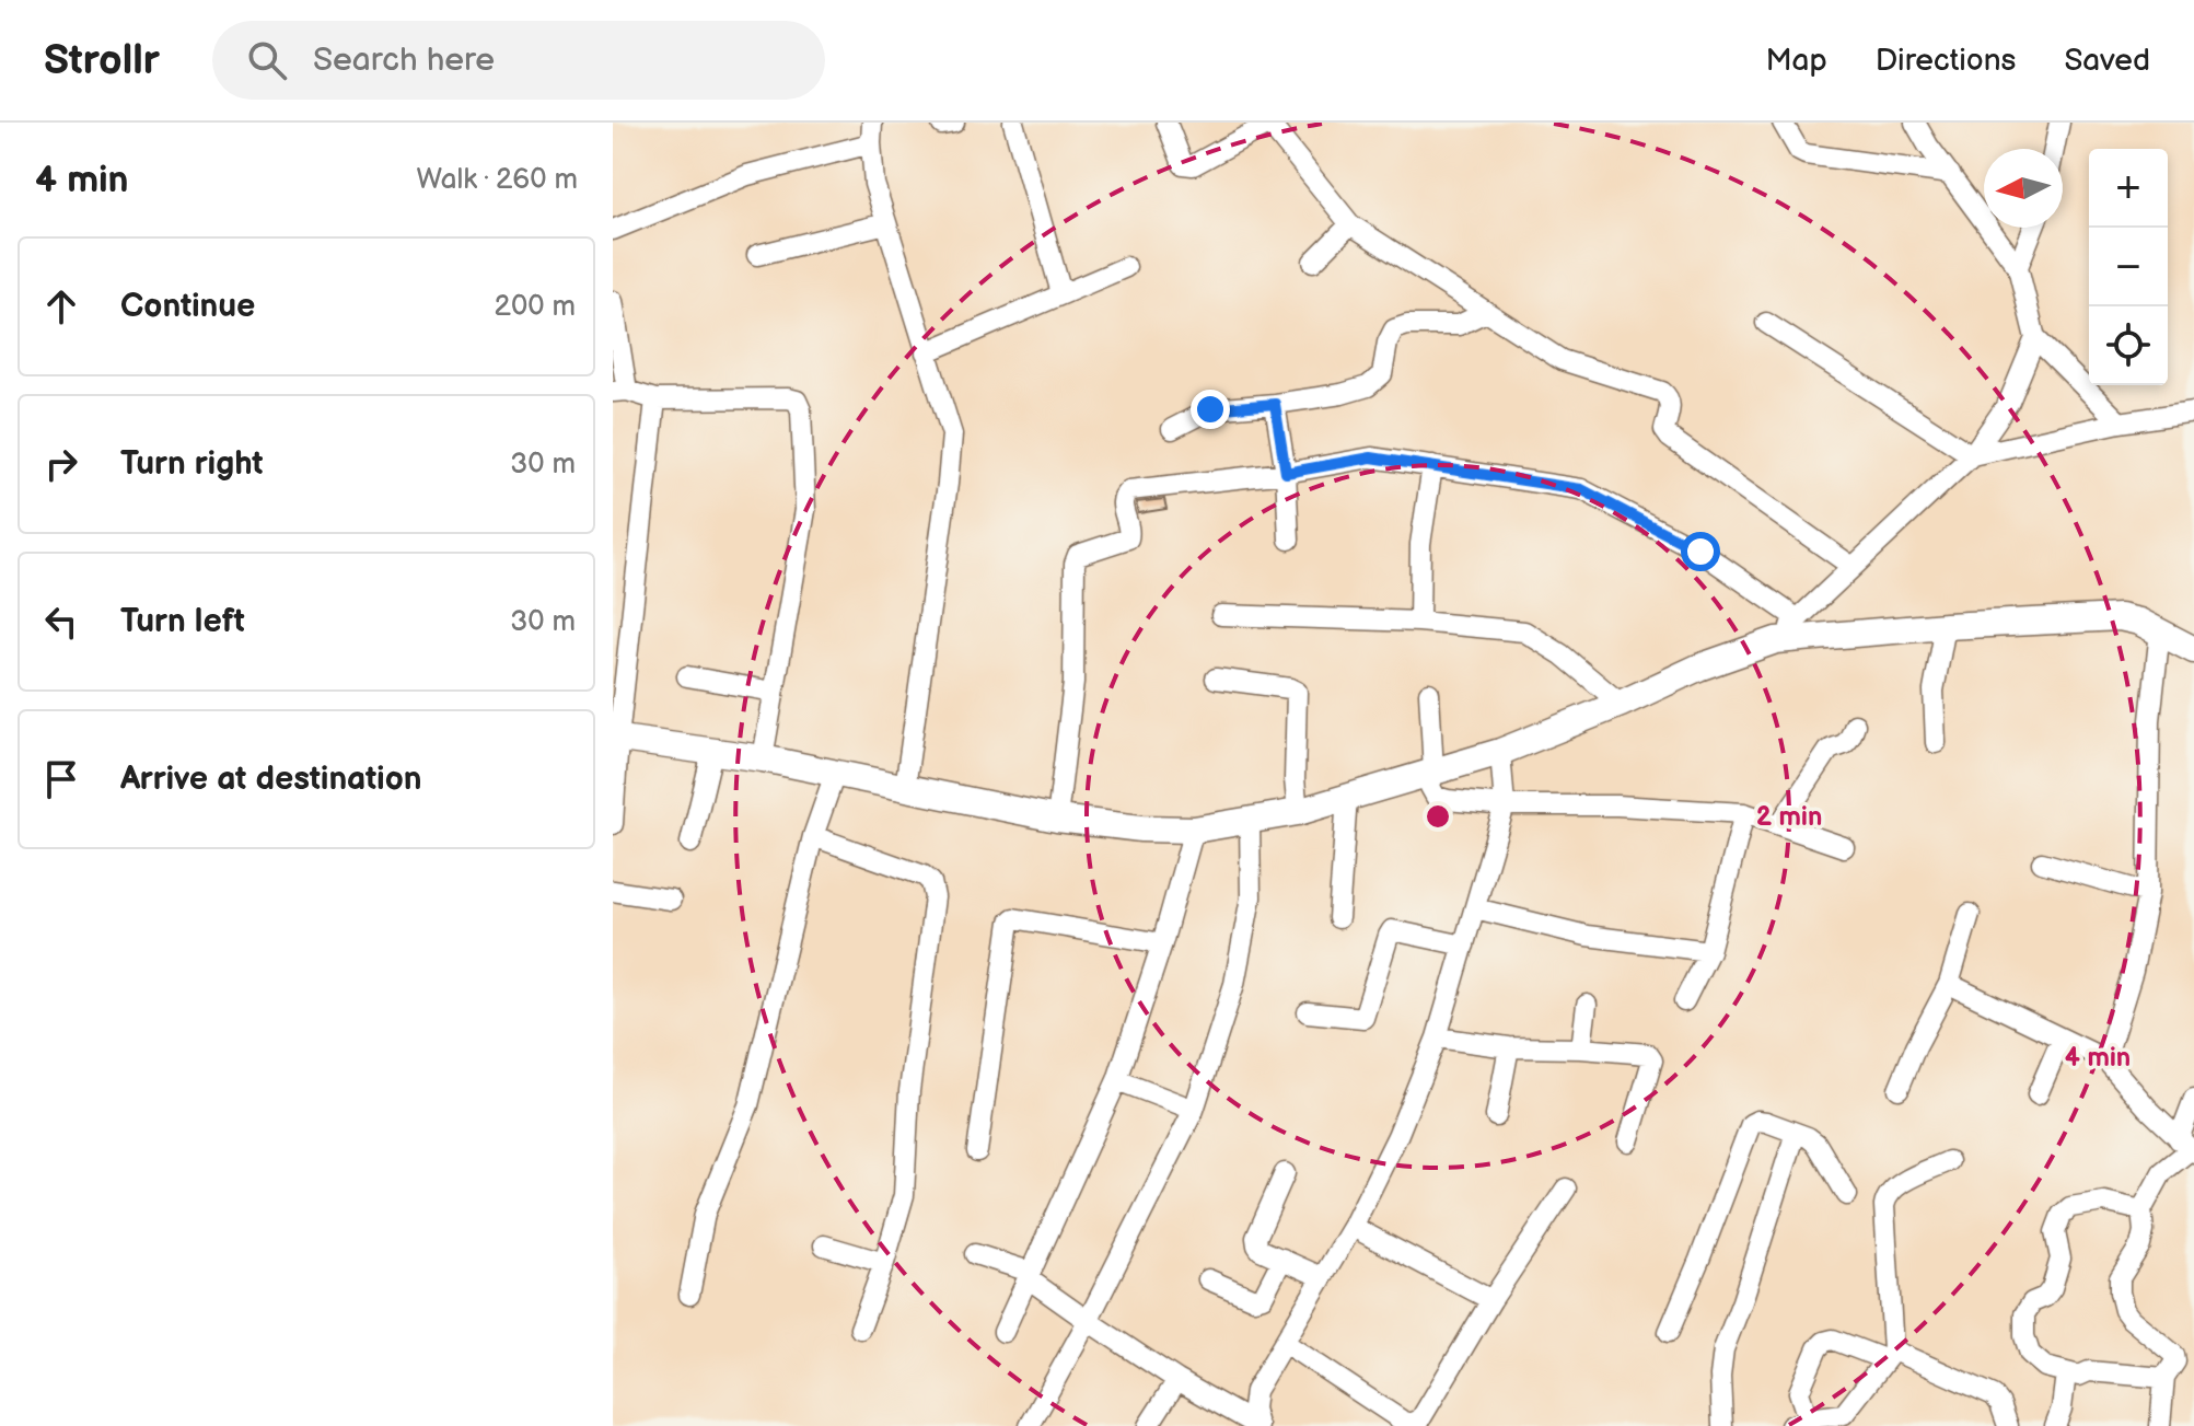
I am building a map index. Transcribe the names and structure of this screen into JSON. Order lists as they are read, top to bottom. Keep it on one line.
{"north":"left","page":{"header":"Strollr","search":"Search here","nav":["Map","Directions","Saved"],"heading":["4 min","Walk · 260 m"],"map_buttons":["+","−"],"list":[["Continue","200 m"],["Turn right","30 m"],["Turn left","30 m"],"Arrive at destination"]},"rings":["2 min","4 min"]}
